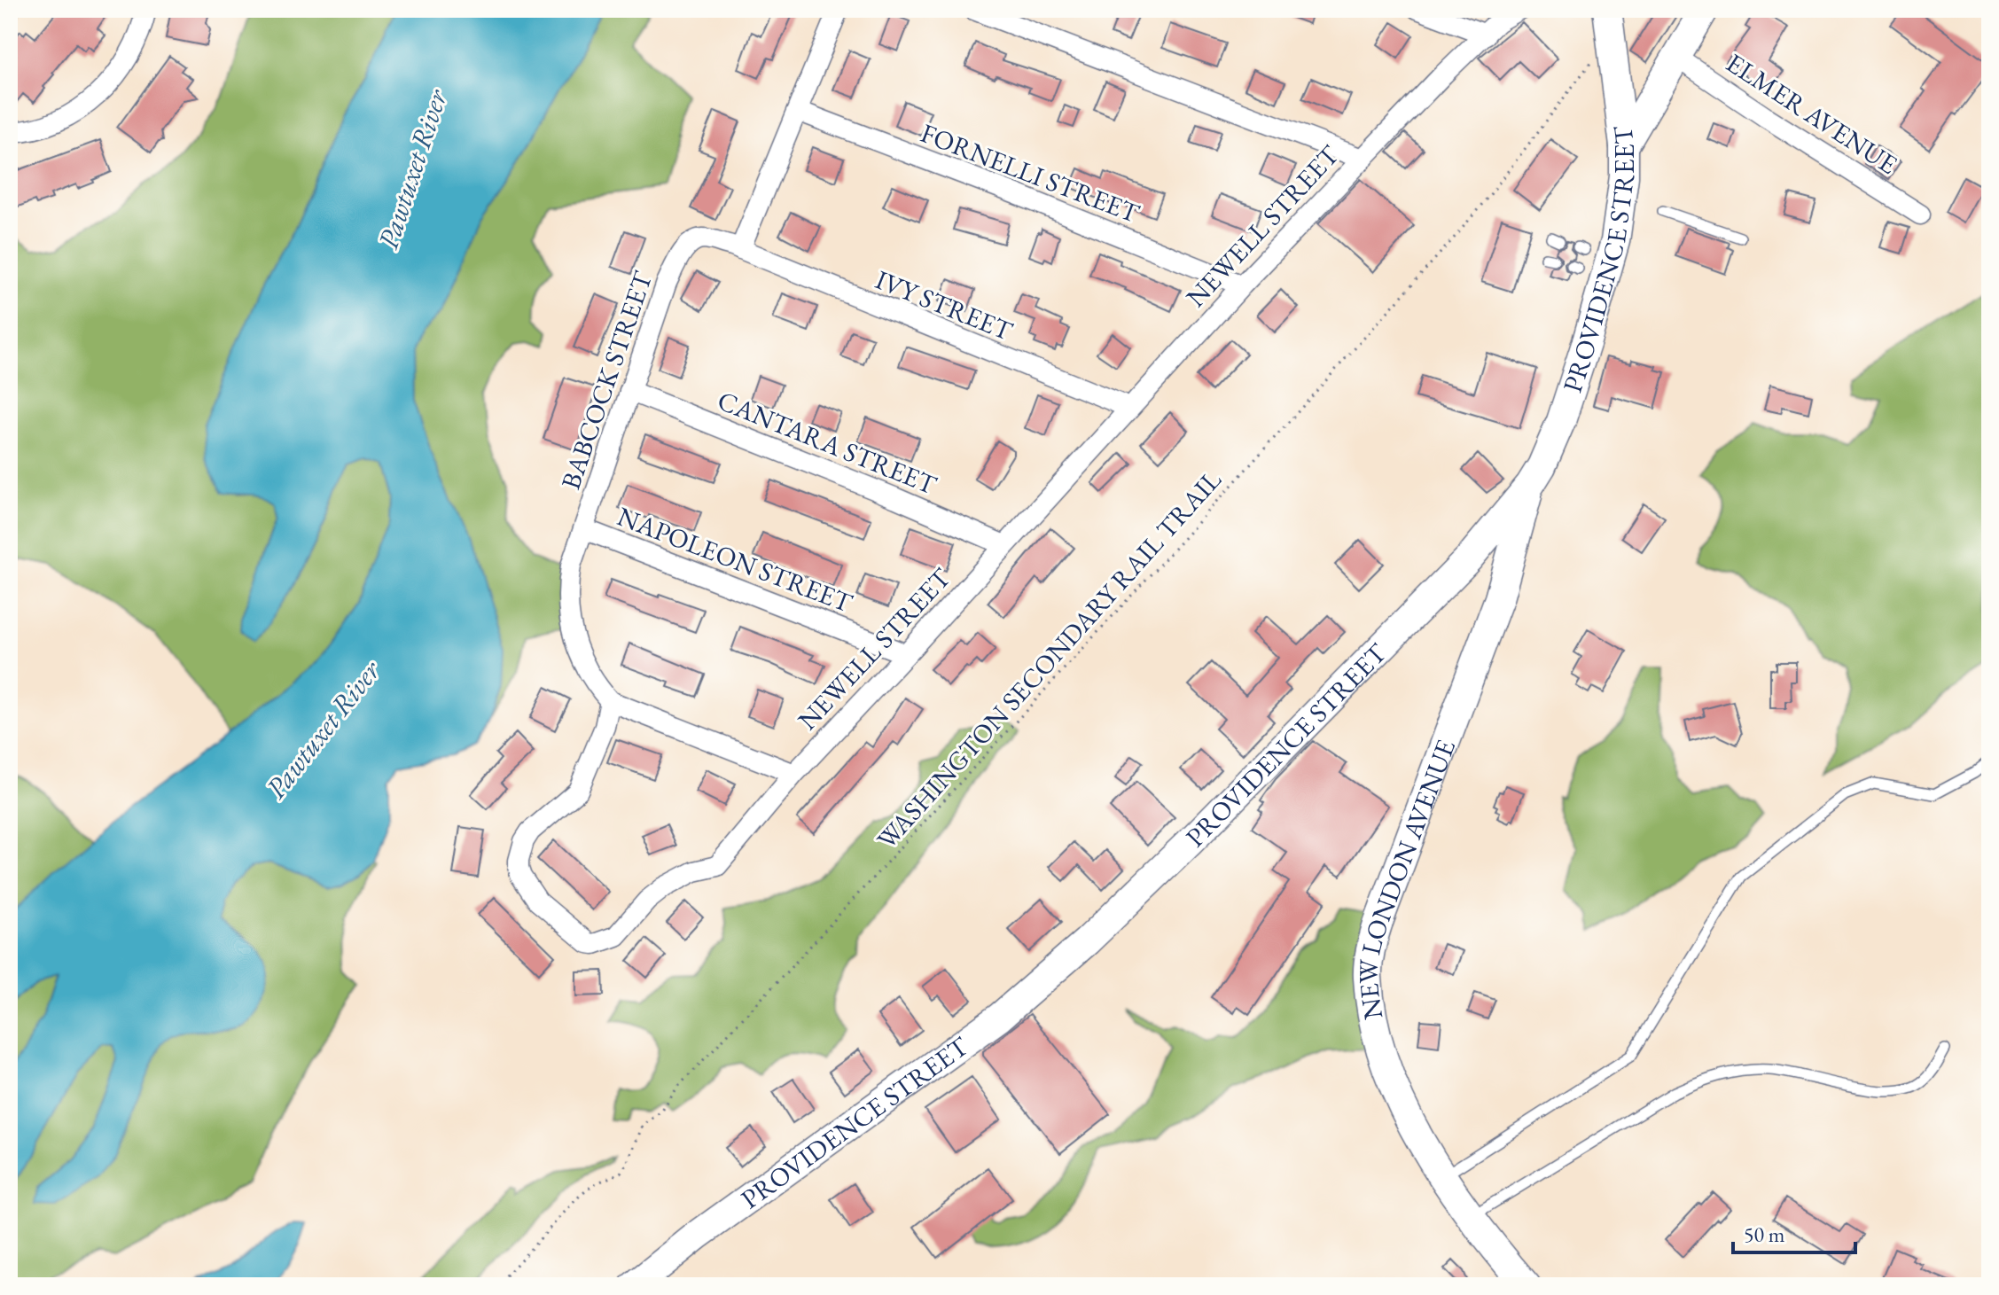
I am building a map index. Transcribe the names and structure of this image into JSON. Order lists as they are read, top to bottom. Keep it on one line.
{"streets":{"main road":["PROVIDENCE STREET","NEW LONDON AVENUE"],"street":["ELMER AVENUE","FORNELLI STREET","NEWELL STREET","IVY STREET","BABCOCK STREET","CANTARA STREET","NAPOLEON STREET"],"path":["WASHINGTON SECONDARY RAIL TRAIL"]},"crossings":[["FORNELLI STREET","NEWELL STREET"],["NEWELL STREET","IVY STREET"],["NEWELL STREET","CANTARA STREET"],["NEWELL STREET","NAPOLEON STREET"],["PROVIDENCE STREET","WASHINGTON SECONDARY RAIL TRAIL"],["PROVIDENCE STREET","NEW LONDON AVENUE"],["IVY STREET","BABCOCK STREET"],["BABCOCK STREET","CANTARA STREET"],["BABCOCK STREET","NAPOLEON STREET"]],"water":["Pawtuxet River"],"scale_bar":"50 m"}
